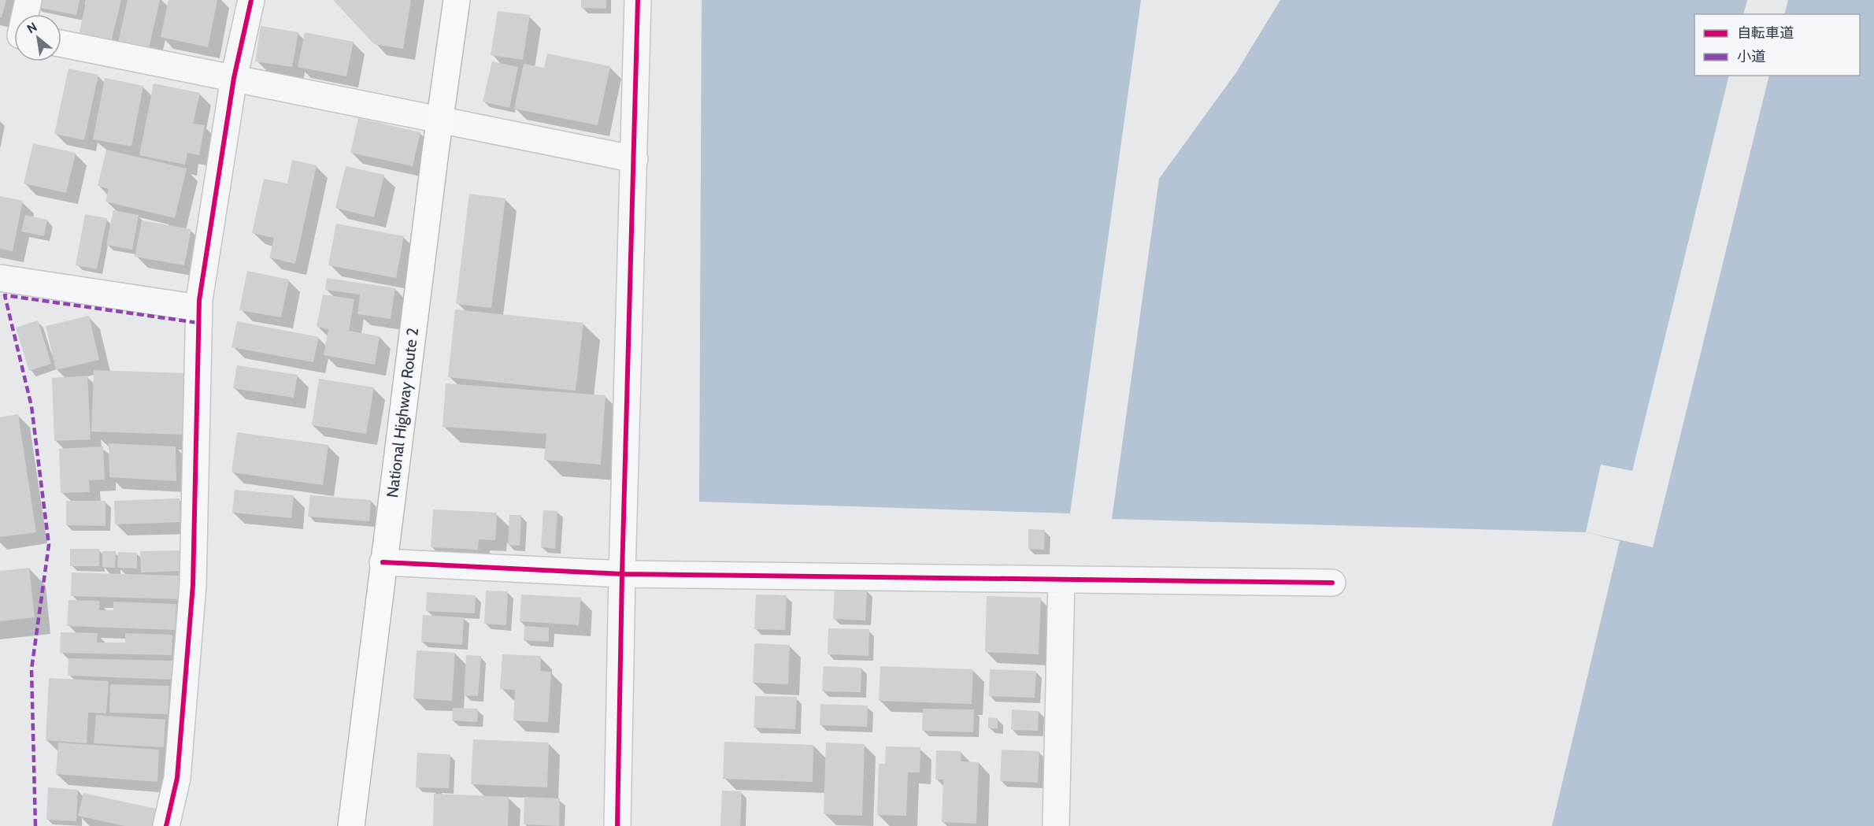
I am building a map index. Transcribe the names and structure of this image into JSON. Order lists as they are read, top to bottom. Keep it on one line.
{"streets":{"highway":["National Highway Route 2"]},"legend":["自転車道","小道"],"north":"top left"}
